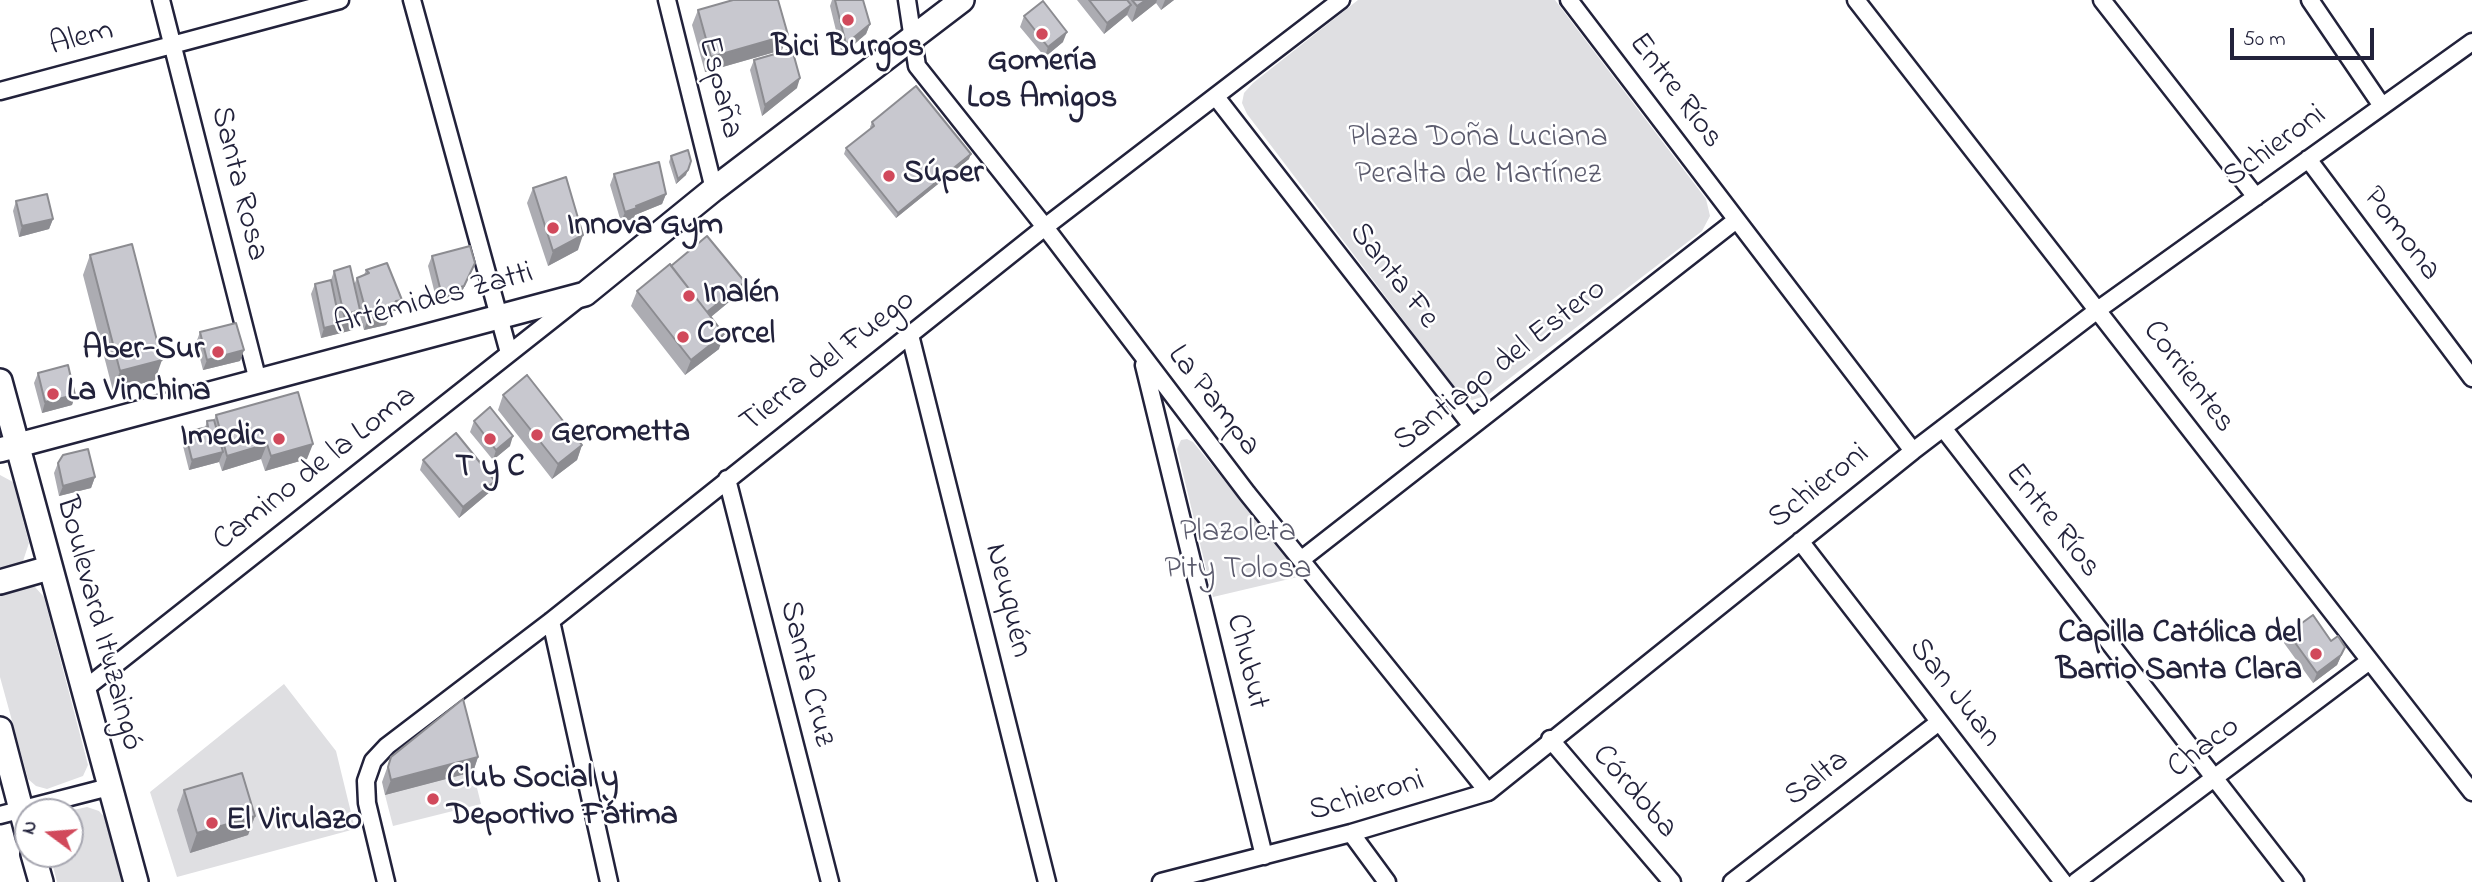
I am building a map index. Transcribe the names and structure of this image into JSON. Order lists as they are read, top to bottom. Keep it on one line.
{"streets":{"main road":["Artémides Zatti","Boulevard Ituzaingó"],"street":["Alem","España","Entre Ríos","Schieroni","Santa Rosa","Pomona","Santa Fe","Tierra del Fuego","Santiago del Estero","Corrientes","La Pampa","Camino de la Loma","Neuquén","Chubut","Santa Cruz","San Juan","Chaco","Salta","Córdoba"]},"crossings":[["Alem","Santa Rosa"],["España","Artémides Zatti"],["Entre Ríos","Schieroni"],["Entre Ríos","Santiago del Estero"],["Entre Ríos","Chaco"],["Schieroni","Pomona"],["Schieroni","Corrientes"],["Schieroni","La Pampa"],["Schieroni","Chubut"],["Schieroni","San Juan"],["Schieroni","Córdoba"],["Santa Rosa","Artémides Zatti"],["Santa Fe","Tierra del Fuego"],["Santa Fe","Santiago del Estero"],["Artémides Zatti","La Pampa"],["Artémides Zatti","Camino de la Loma"],["Artémides Zatti","Boulevard Ituzaingó"],["Tierra del Fuego","La Pampa"],["Tierra del Fuego","Neuquén"],["Tierra del Fuego","Santa Cruz"],["Santiago del Estero","La Pampa"],["Corrientes","Chaco"],["La Pampa","Chubut"],["Camino de la Loma","Boulevard Ituzaingó"],["San Juan","Salta"]],"parks":["Plaza Doña Luciana Peralta de Martínez","Plazoleta Pity Tolosa"],"places":["Bici Burgos","Gomería Los Amigos","Súper","Innova Gym","Inalén","Corcel","Aber-Sur","La Vinchina","Gerometta","Imedic","T y C","Capilla Católica del Barrio Santa Clara","Club Social y Deportivo Fátima","El Virulazo"],"scale_bar":"50 m","north":"left"}
